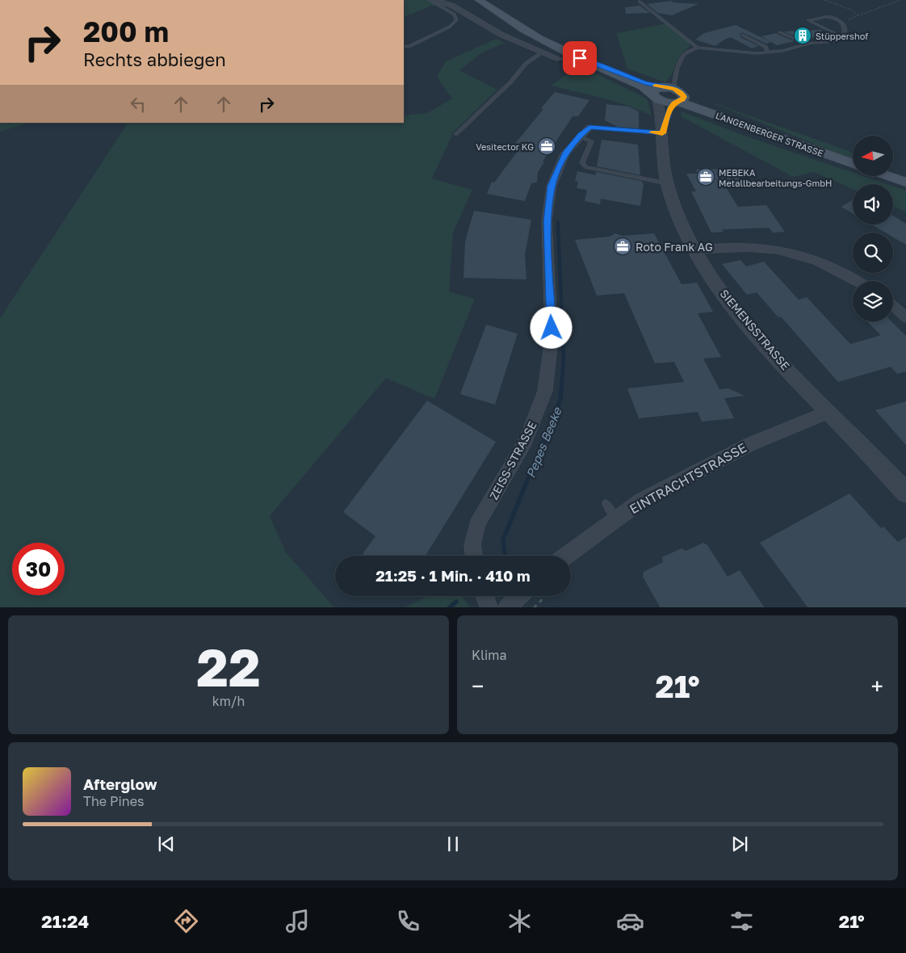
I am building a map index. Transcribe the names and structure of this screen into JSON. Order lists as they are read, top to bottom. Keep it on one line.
{"streets":{"main road":["LANGENBERGER STRASSE"],"street":["SIEMENSSTRASSE","ZEISS-STRASSE","EINTRACHTSTRASSE"]},"crossings":[["LANGENBERGER STRASSE","SIEMENSSTRASSE"],["SIEMENSSTRASSE","EINTRACHTSTRASSE"]],"water":["Pepes Beeke"],"places":{"building":["Stüppershof"],"office":["Vesitector KG","MEBEKA Metallbearbeitungs-GmbH","Roto Frank AG"]},"north":"left","page":{"turn":["200 m","Rechts abbiegen"],"limit":"30","trip":"21:25 · 1 Min. · 410 m","tile":[["22","km/h"],"Klima"],"heat":["−","21°","+"],"song":["Afterglow","The Pines"],"tabs":["21:24","21°"]}}
